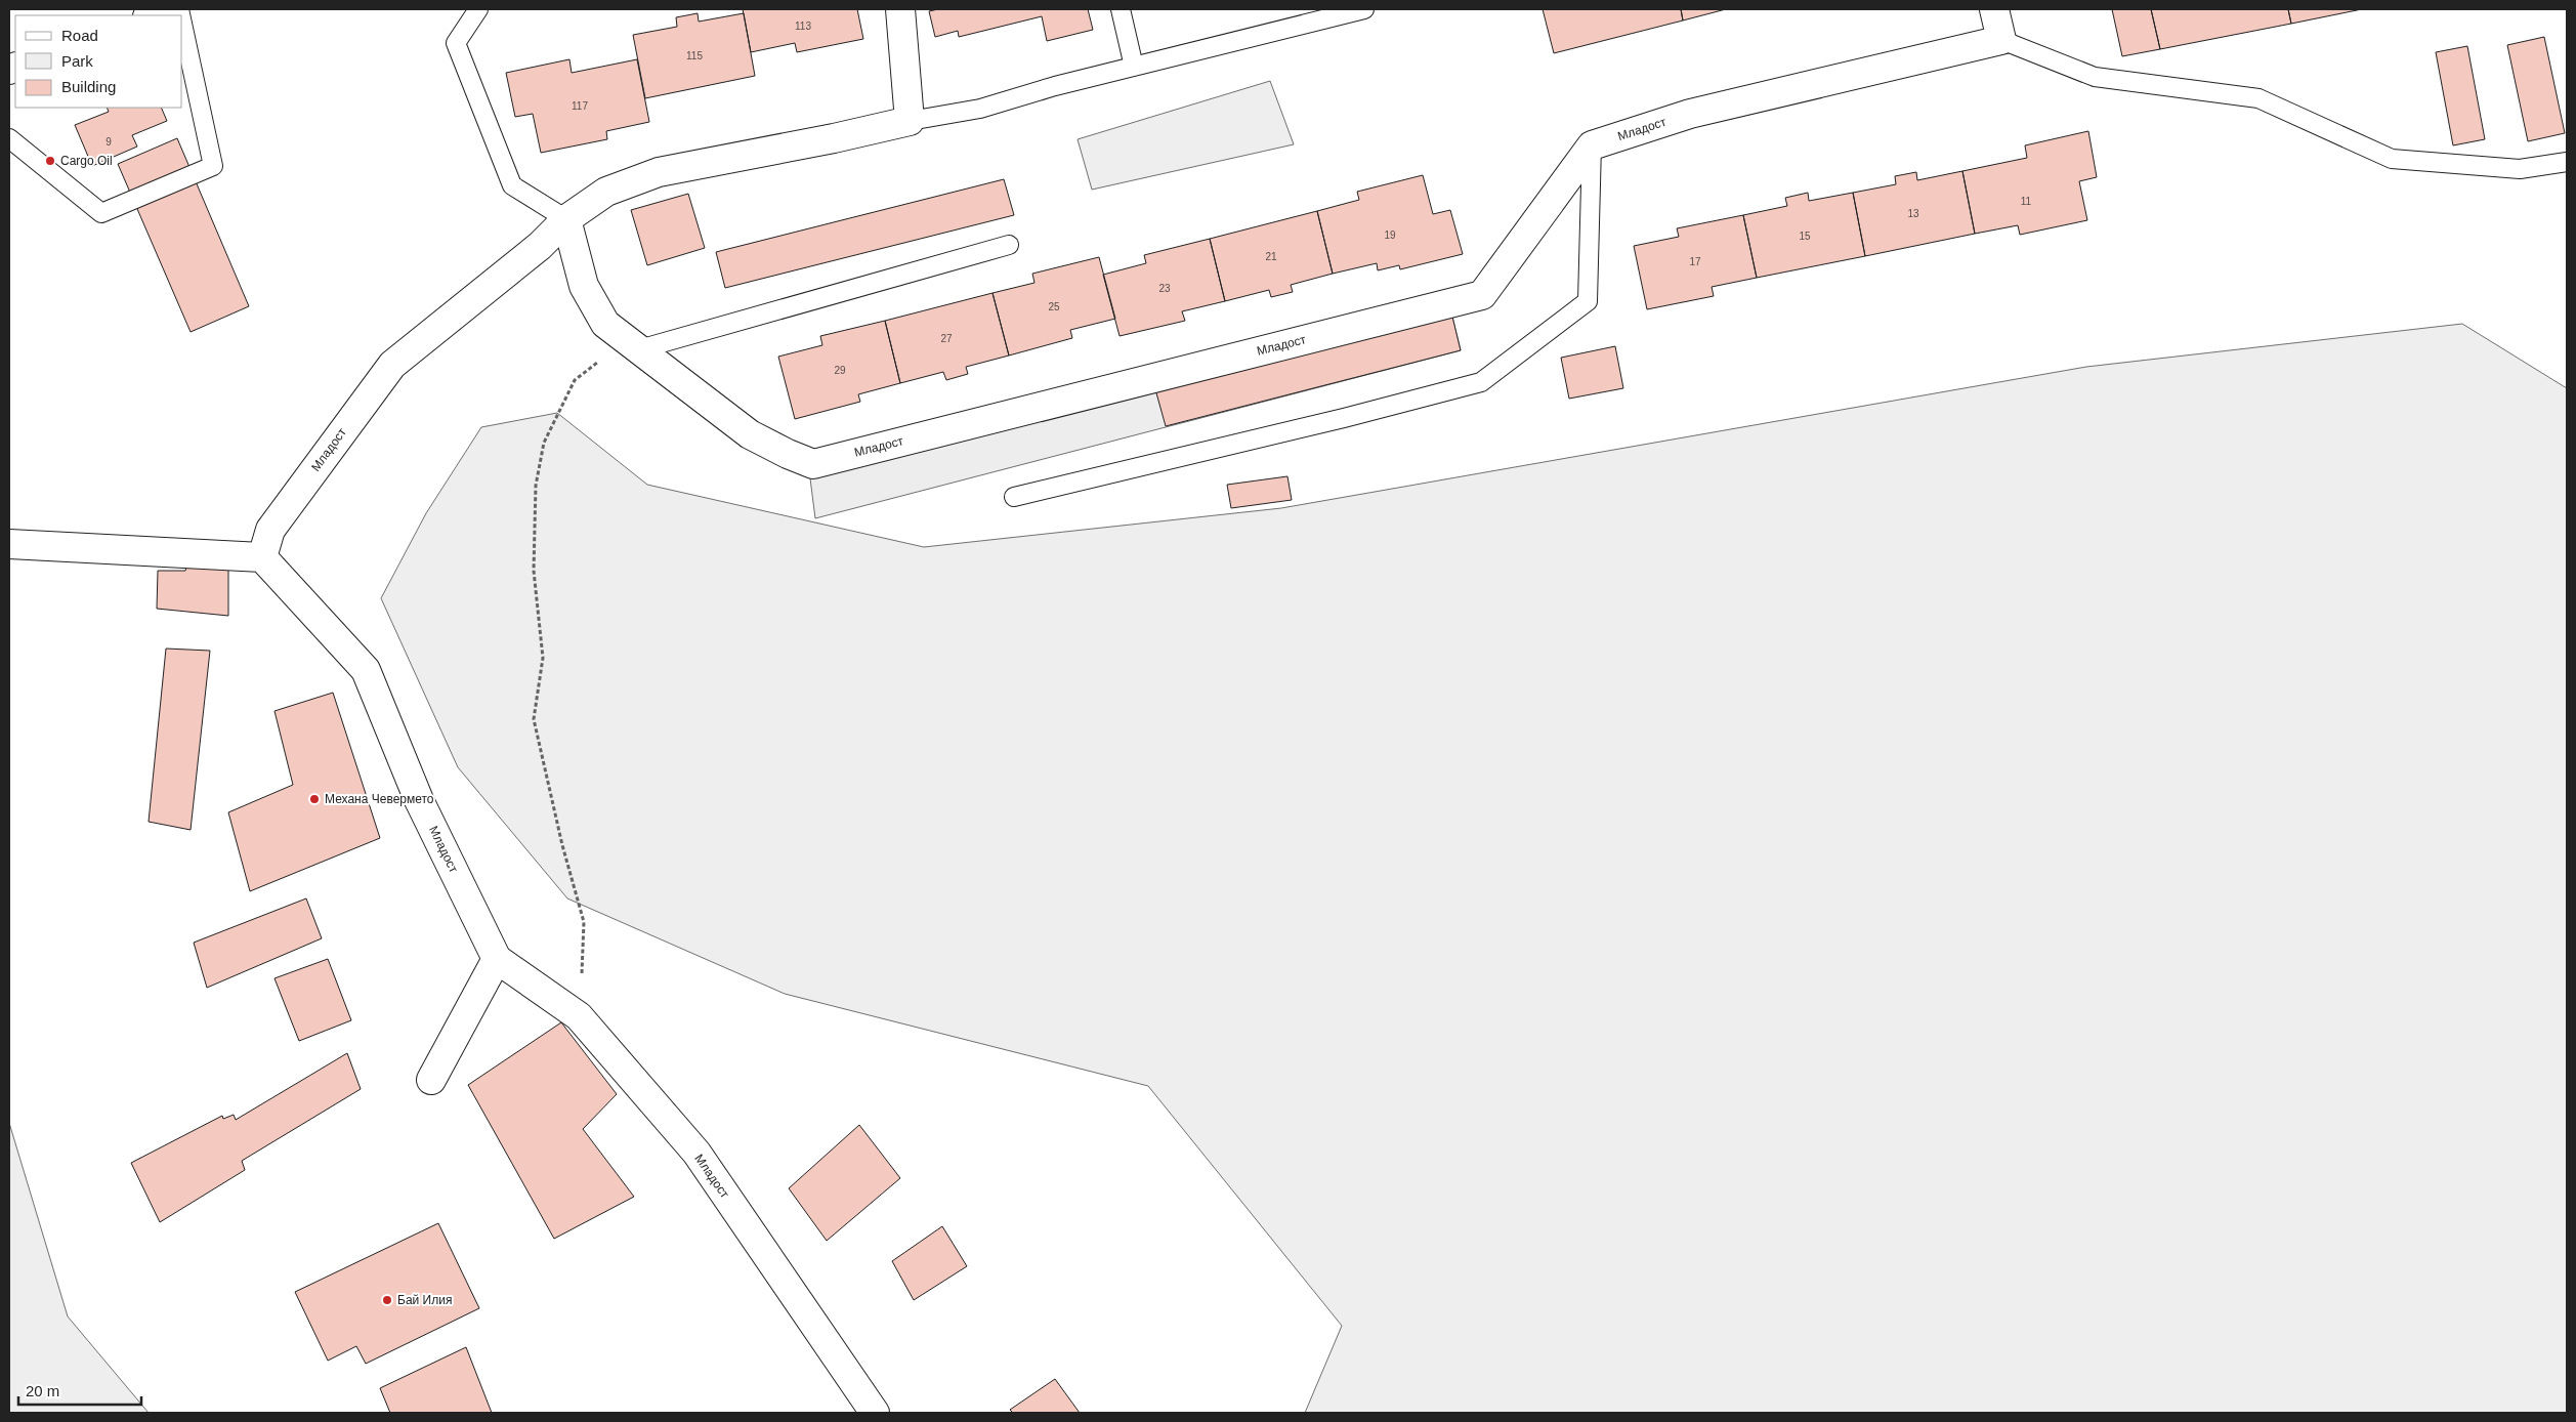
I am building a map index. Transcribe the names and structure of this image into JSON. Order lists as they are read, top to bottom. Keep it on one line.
{"streets":{"street":["Младост"]},"places":["Cargo Oil","Механа Чевермето","Бай Илия"],"house_numbers":["113","115","117","9","11","13","19","15","21","17","23","25","27","29"],"legend":["Road","Park","Building"],"scale_bar":"20 m"}
